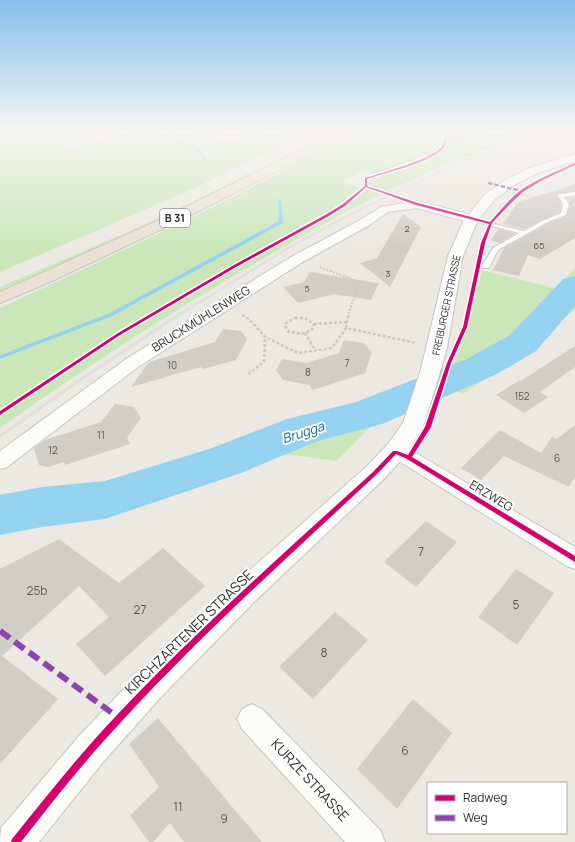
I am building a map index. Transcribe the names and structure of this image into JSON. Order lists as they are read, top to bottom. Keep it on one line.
{"streets":{"highway":["B 31"],"street":["FREIBURGER STRASSE","BRUCKMÜHLENWEG","ERZWEG","KIRCHZARTENER STRASSE","KURZE STRASSE"]},"crossings":[["FREIBURGER STRASSE","KIRCHZARTENER STRASSE"],["ERZWEG","KIRCHZARTENER STRASSE"]],"water":["Brugga"],"house_numbers":["2","65","3","5","7","10","8","152","11","12","6","7","25b","5","27","8","6","11","9"],"legend":["Radweg","Weg"]}
